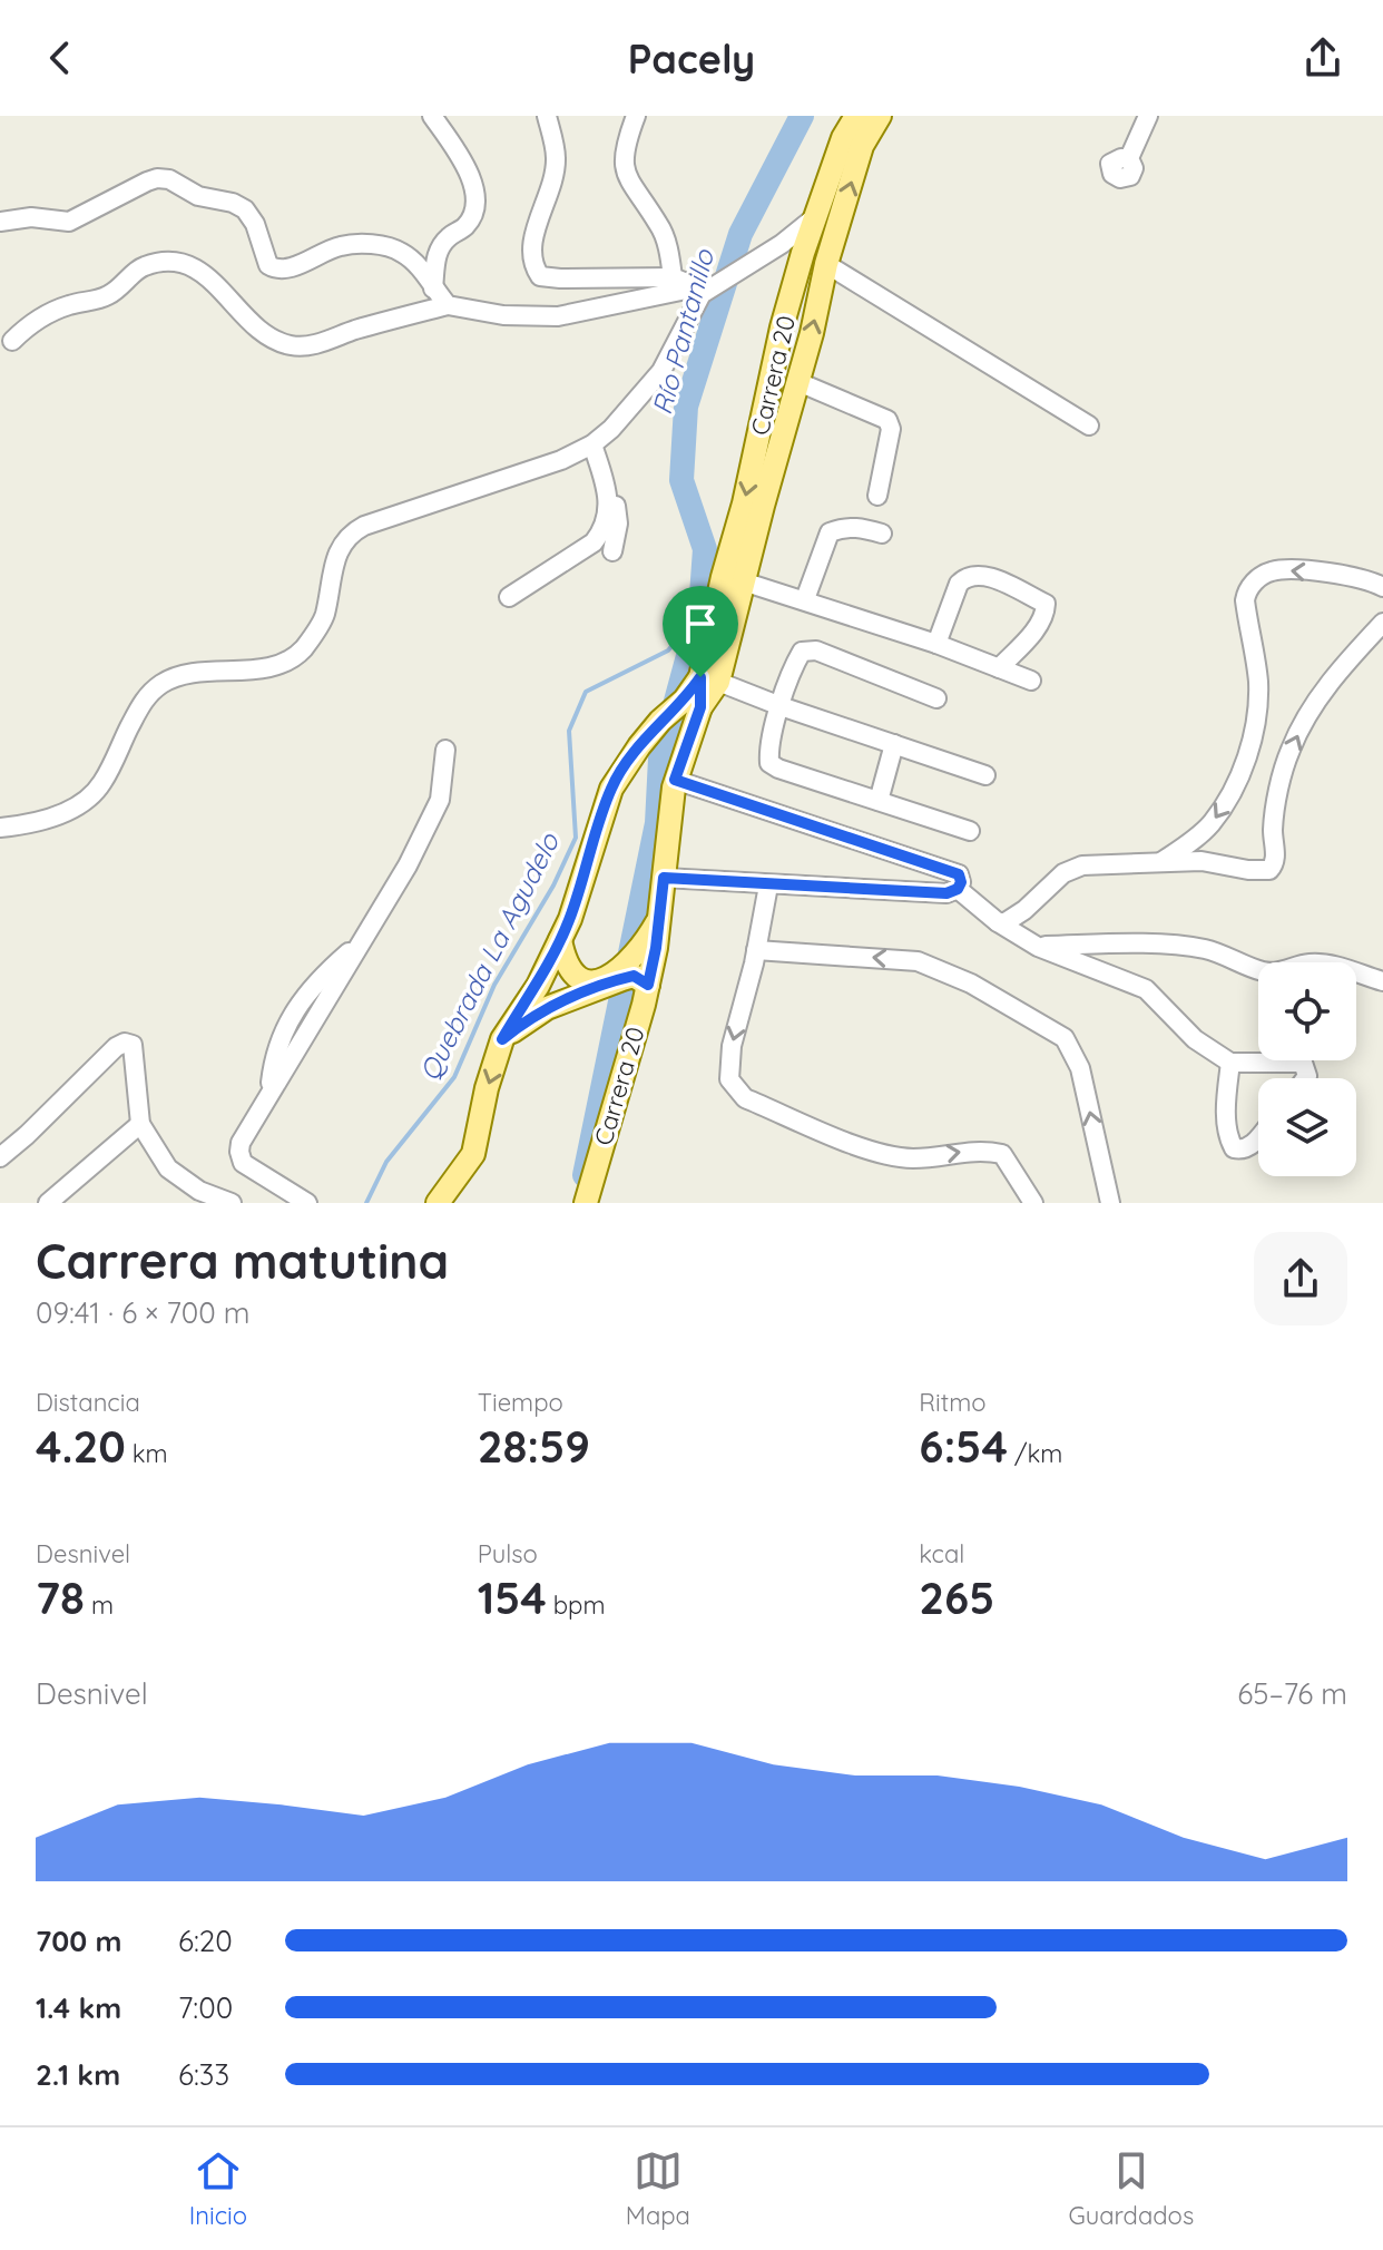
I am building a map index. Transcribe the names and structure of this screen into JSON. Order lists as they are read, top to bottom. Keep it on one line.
{"streets":{"main road":["Carrera 20"]},"water":["Río Pantanillo","Quebrada La Agudelo"],"page":{"header":"Pacely","heading":["Carrera matutina","09:41 · 6 × 700 m"],"stats":[["Distancia","4.20 km"],["Tiempo","28:59"],["Ritmo","6:54 /km"],["Desnivel","78 m"],["Pulso","154 bpm"],["kcal","265"]],"chart":["Desnivel","65–76 m"],"list":[{"name":"700 m","note":"6:20"},{"name":"1.4 km","note":"7:00"},{"name":"2.1 km","note":"6:33"}],"tabs":["Inicio","Mapa","Guardados"]}}
